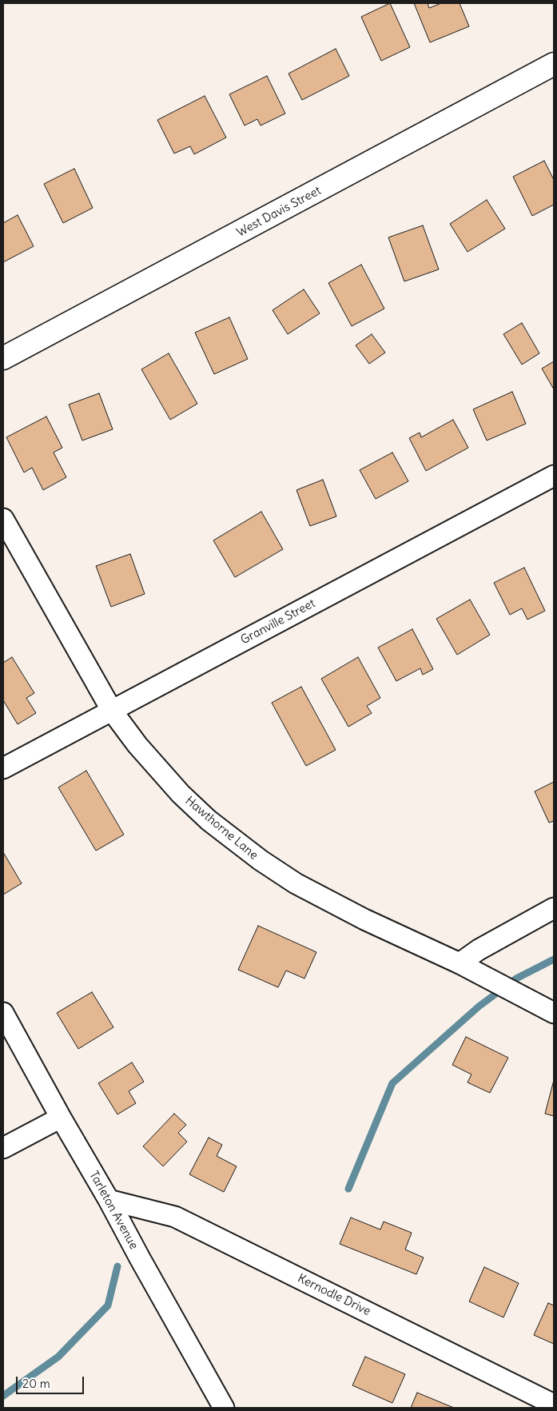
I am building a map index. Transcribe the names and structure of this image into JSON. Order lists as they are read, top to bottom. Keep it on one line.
{"streets":{"street":["West Davis Street","Granville Street","Hawthorne Lane","Tarleton Avenue","Kernodle Drive"]},"crossings":[["Granville Street","Hawthorne Lane"],["Tarleton Avenue","Kernodle Drive"]],"scale_bar":"20 m"}
